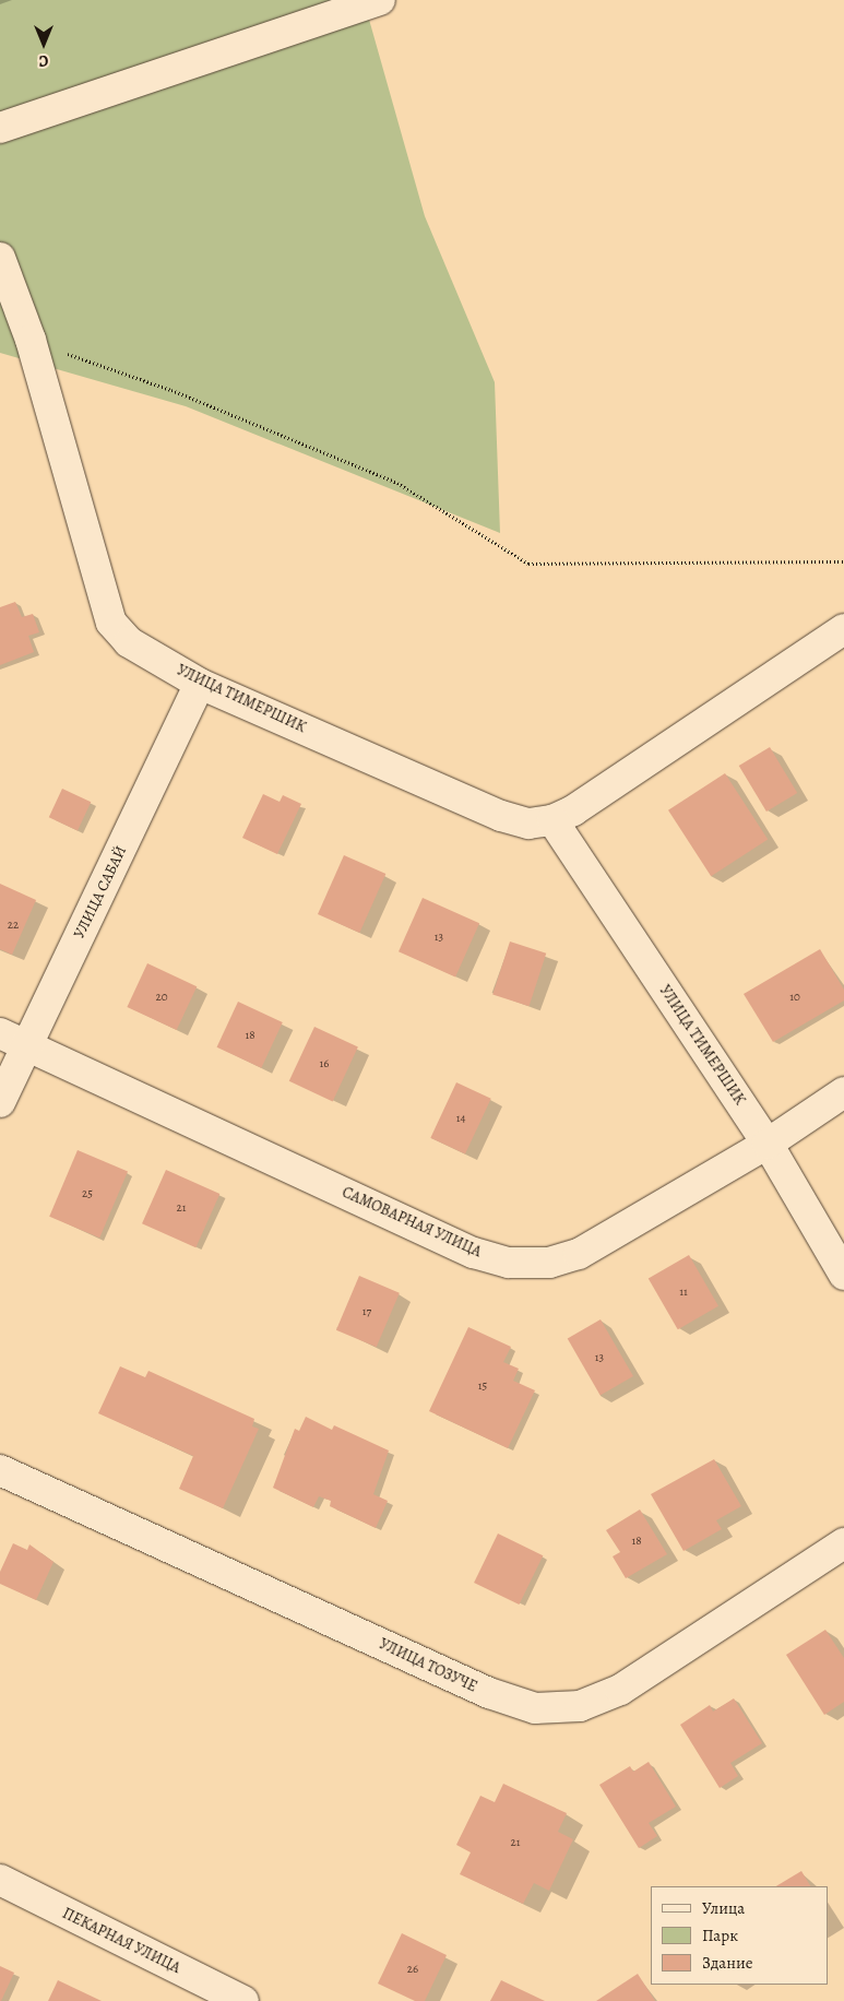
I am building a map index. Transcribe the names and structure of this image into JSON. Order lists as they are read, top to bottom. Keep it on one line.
{"streets":{"street":["УЛИЦА ТИМЕРШИК","УЛИЦА САБАЙ","САМОВАРНАЯ УЛИЦА","УЛИЦА ТОЗУЧЕ","ПЕКАРНАЯ УЛИЦА"]},"crossings":[["УЛИЦА ТИМЕРШИК","УЛИЦА САБАЙ"],["УЛИЦА ТИМЕРШИК","САМОВАРНАЯ УЛИЦА"],["УЛИЦА САБАЙ","САМОВАРНАЯ УЛИЦА"]],"house_numbers":["22","13","20","10","18","16","14","25","21","11","17","13","15","18","21","26"],"legend":["Улица","Парк","Здание"],"north":"bottom"}
